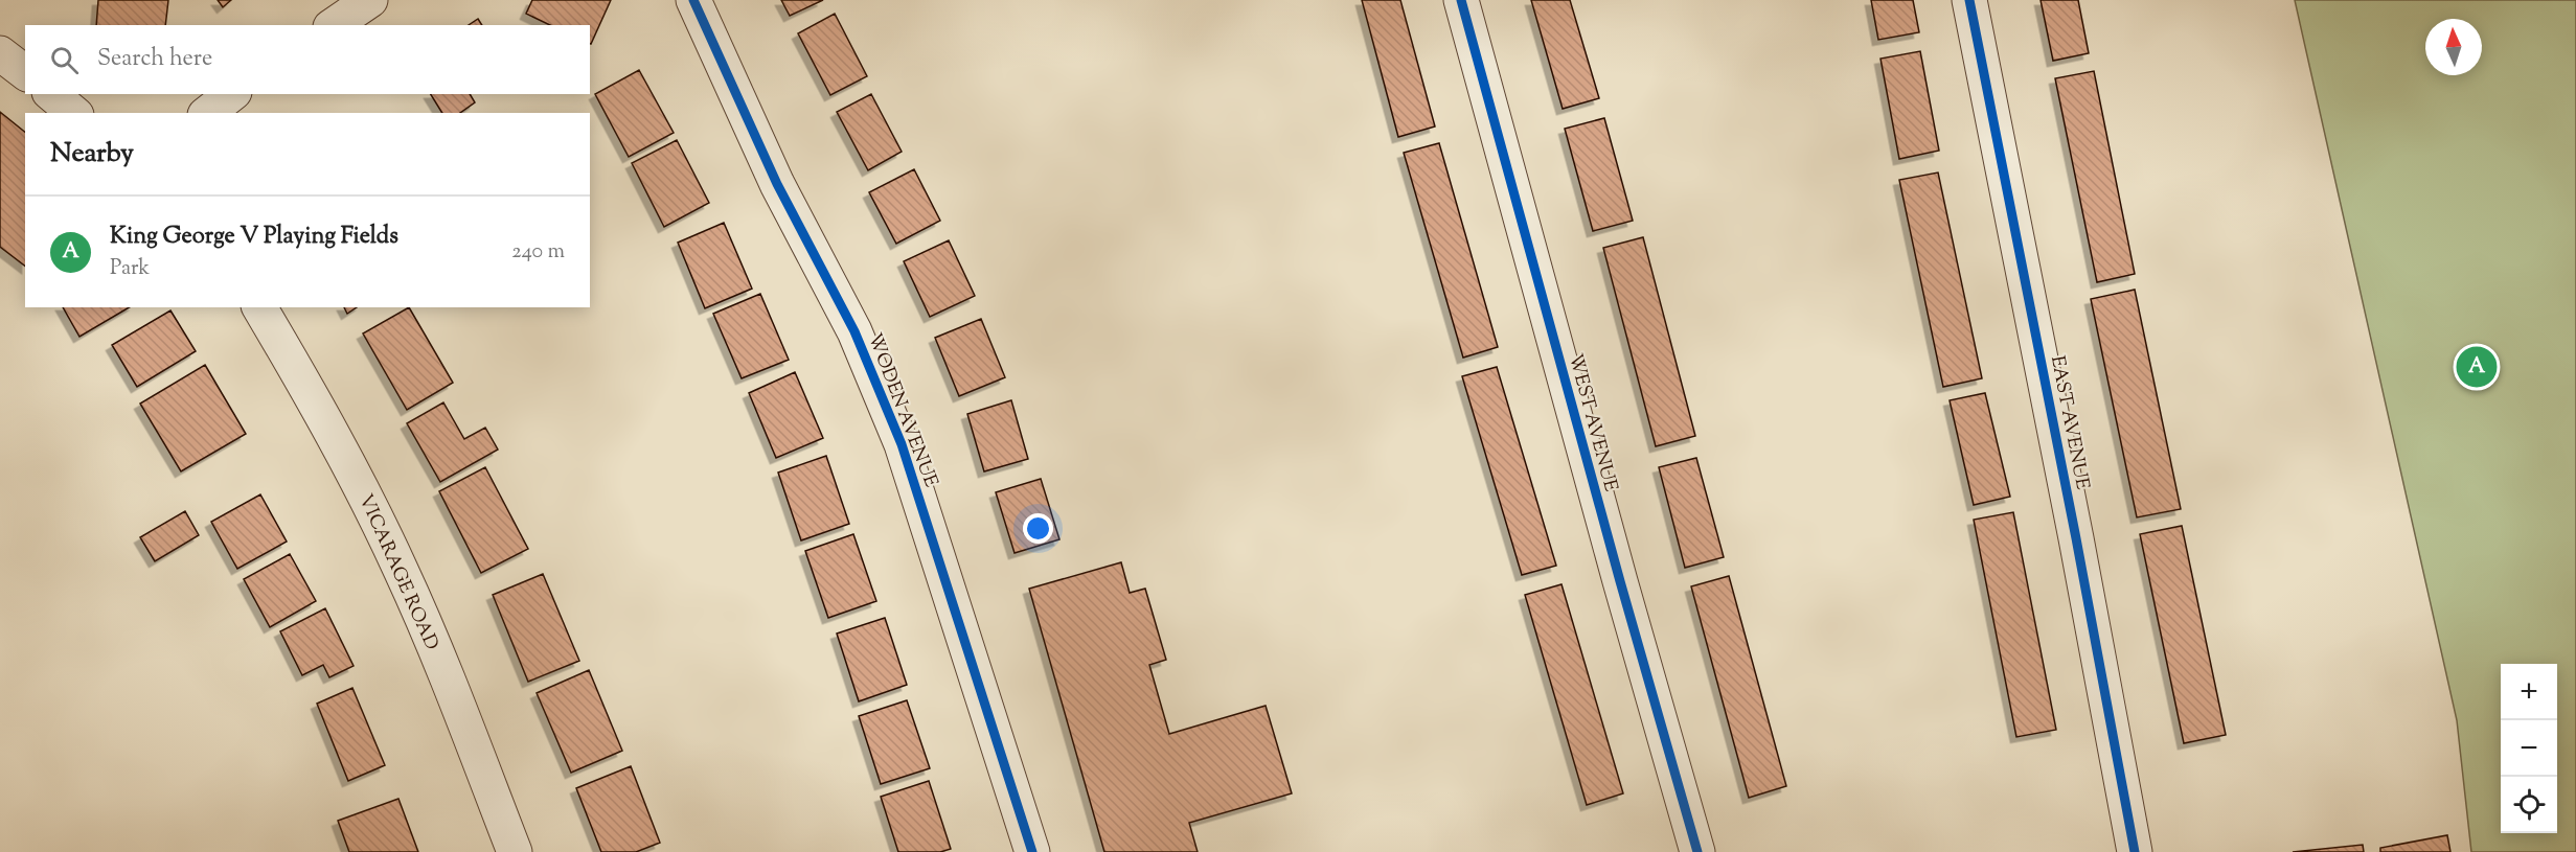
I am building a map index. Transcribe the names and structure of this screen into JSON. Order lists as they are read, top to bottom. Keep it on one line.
{"streets":{"street":["WODEN AVENUE","WEST AVENUE","EAST AVENUE","VICARAGE ROAD"]},"north":"top","page":{"search":"Search here","heading":"Nearby","list":[{"mark":"A","name":"King George V Playing Fields","note":"Park","value":"240 m"}],"pins":"A","map_buttons":["+","−"]}}
